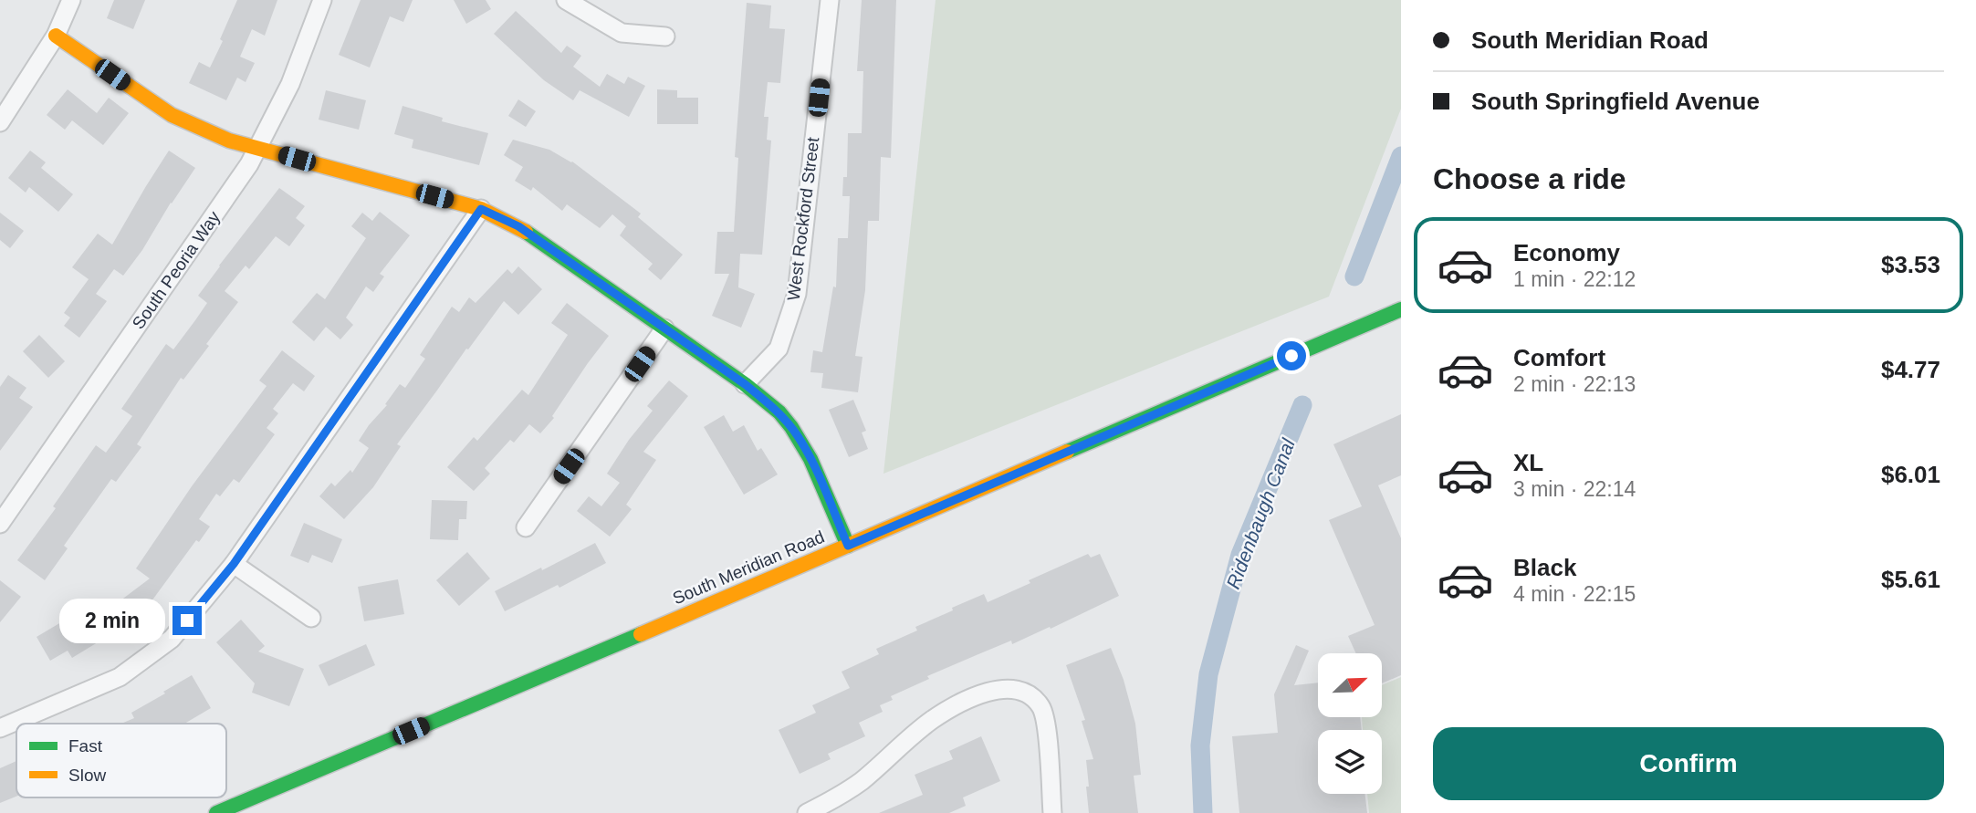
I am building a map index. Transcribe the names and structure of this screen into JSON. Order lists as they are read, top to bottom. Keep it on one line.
{"streets":{"main road":["South Meridian Road"],"street":["West Rockford Street","South Peoria Way"]},"water":["Ridenbaugh Canal"],"legend":["Fast","Slow"],"north":"top right","page":{"banner":["South Meridian Road","South Springfield Avenue"],"heading":"Choose a ride","list":[{"name":"Economy","note":"1 min · 22:12","value":"$3.53"},{"name":"Comfort","note":"2 min · 22:13","value":"$4.77"},{"name":"XL","note":"3 min · 22:14","value":"$6.01"},{"name":"Black","note":"4 min · 22:15","value":"$5.61"}],"bubble":"2 min","buttons":"Confirm"}}
